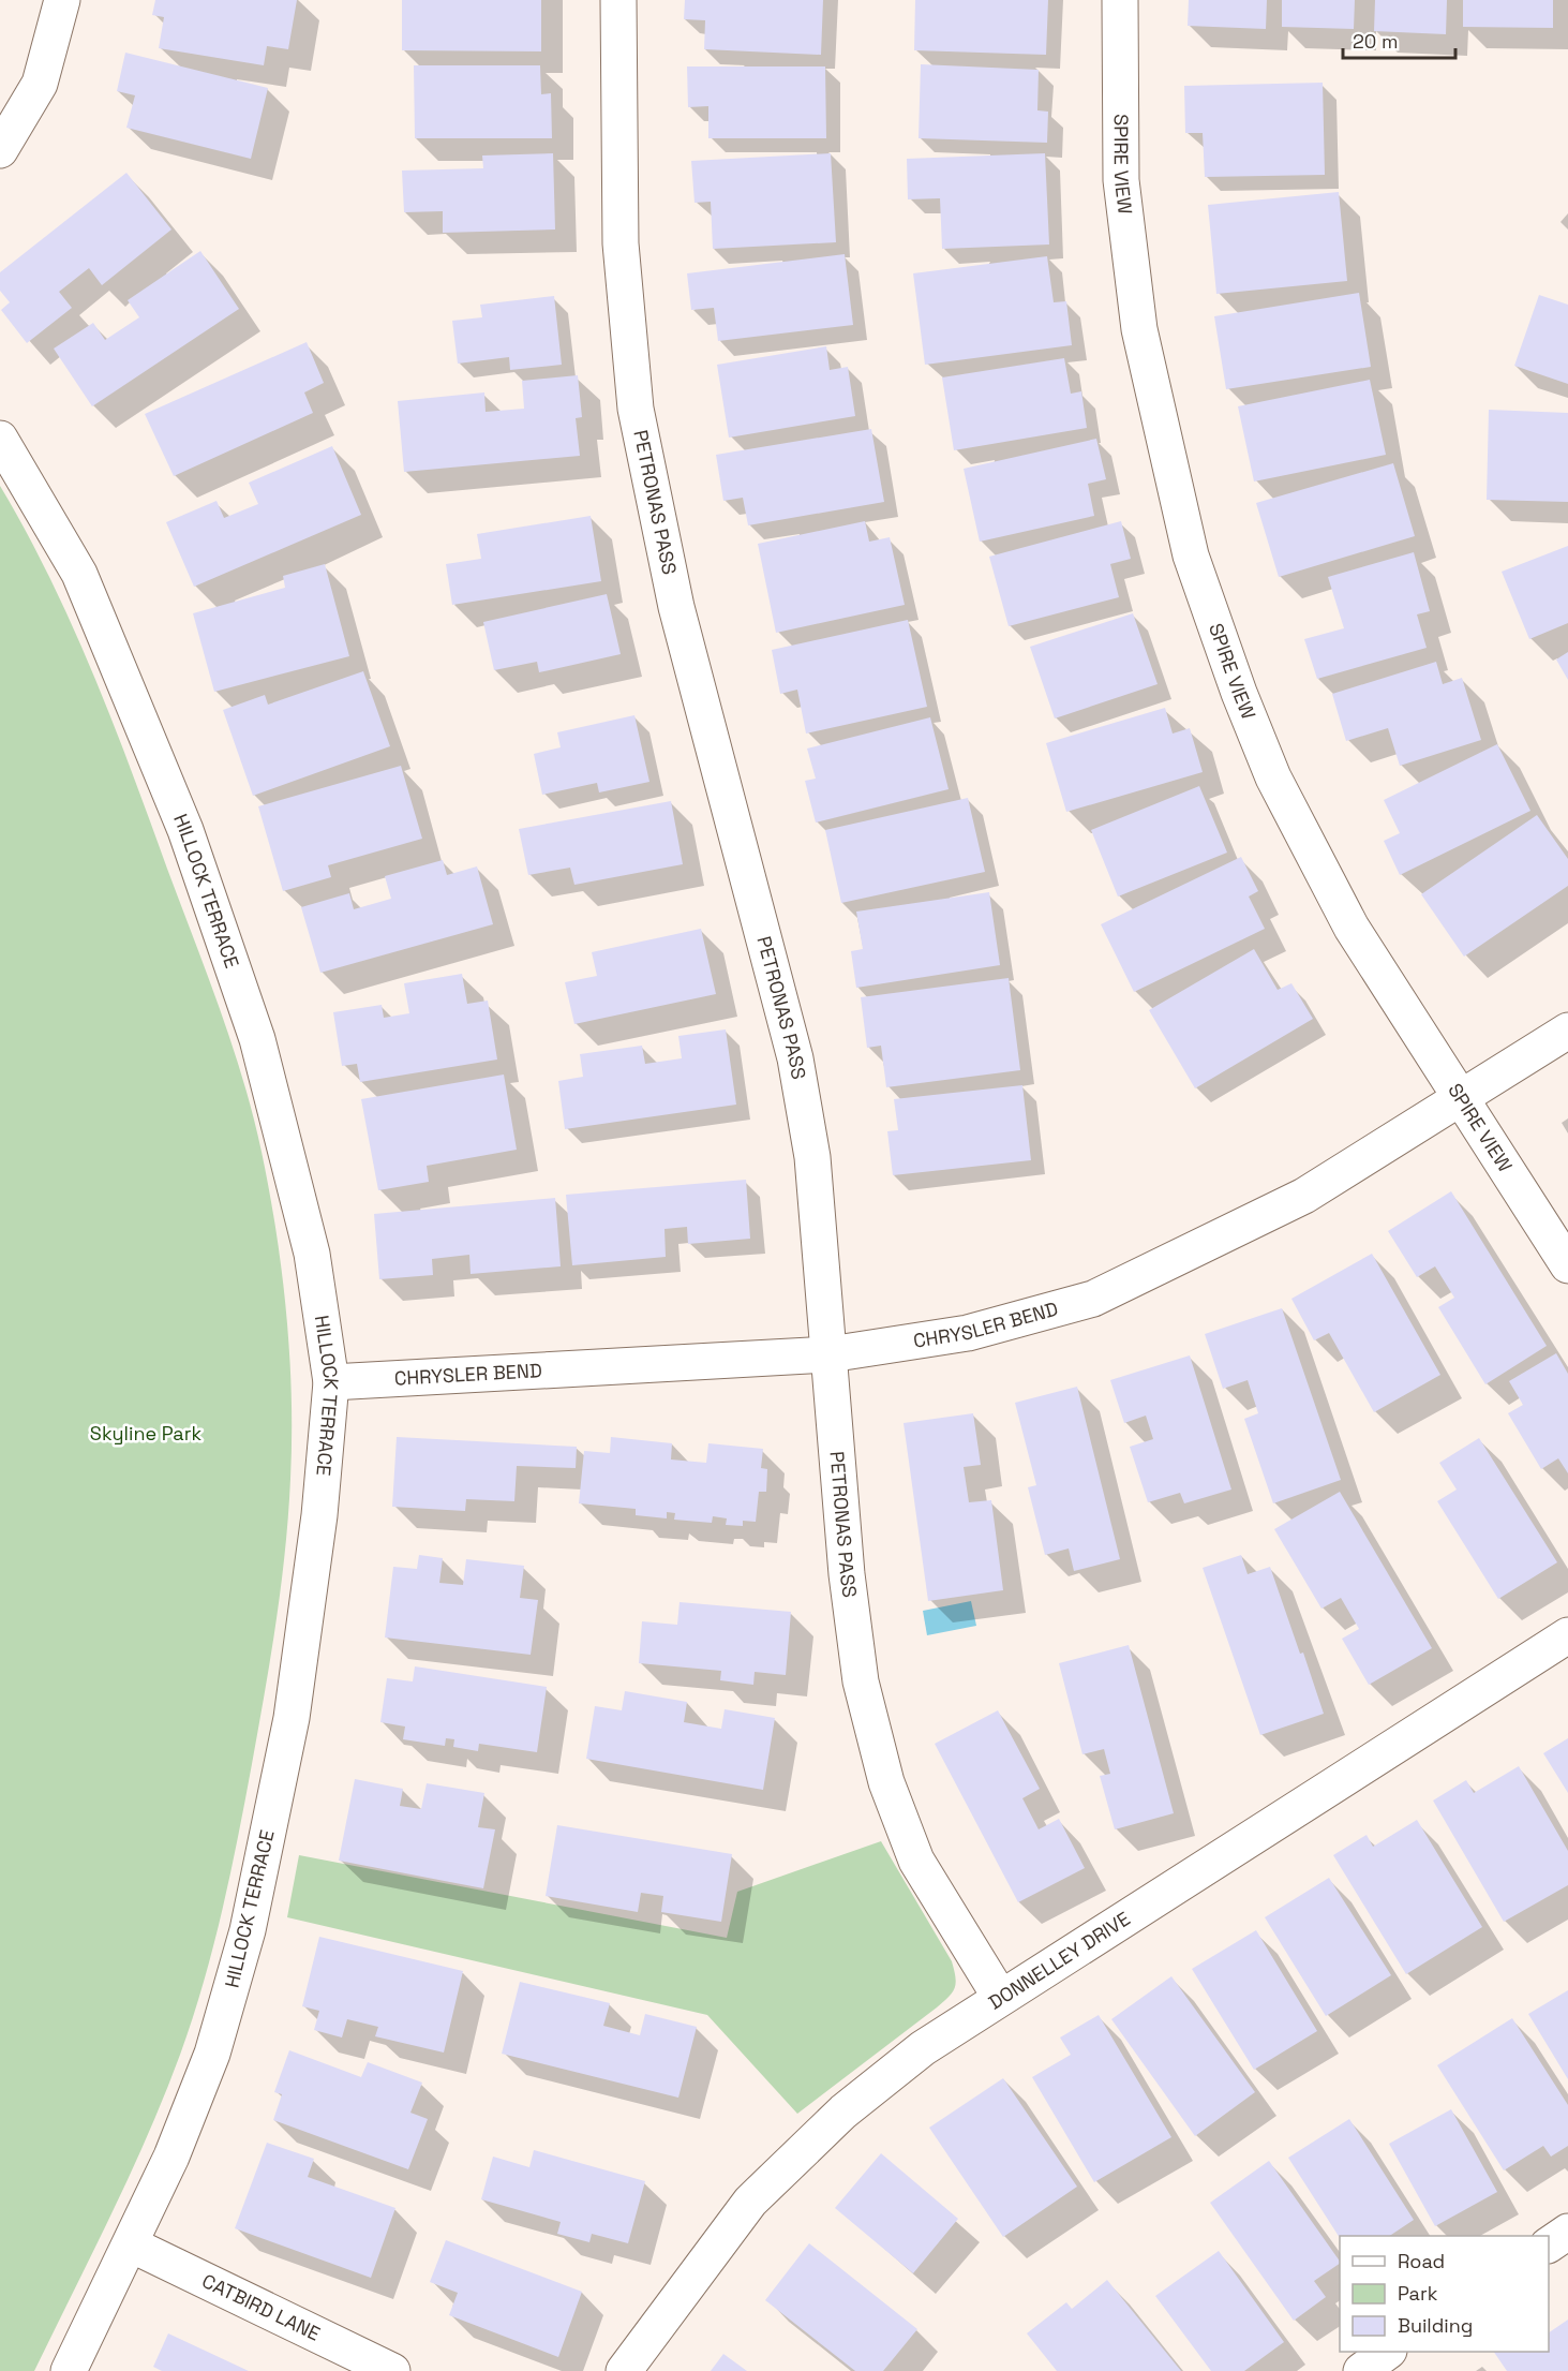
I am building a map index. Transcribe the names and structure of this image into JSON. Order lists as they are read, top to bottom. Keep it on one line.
{"streets":{"street":["SPIRE VIEW","PETRONAS PASS","HILLOCK TERRACE","CHRYSLER BEND","DONNELLEY DRIVE","CATBIRD LANE"]},"crossings":[["SPIRE VIEW","CHRYSLER BEND"],["PETRONAS PASS","CHRYSLER BEND"],["PETRONAS PASS","DONNELLEY DRIVE"],["HILLOCK TERRACE","CHRYSLER BEND"],["HILLOCK TERRACE","CATBIRD LANE"]],"parks":["Skyline Park"],"legend":["Road","Park","Building"],"scale_bar":"20 m"}
